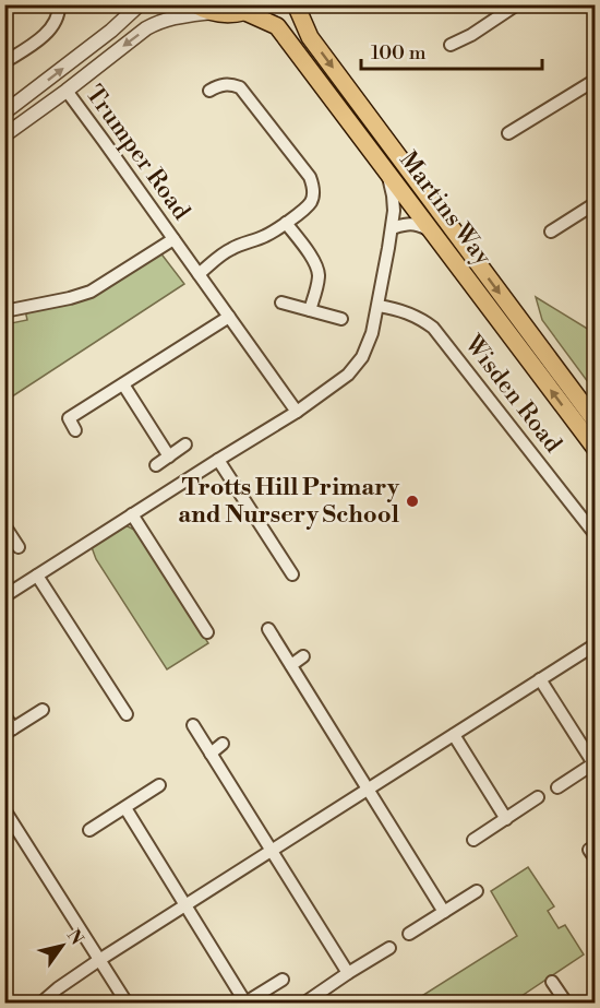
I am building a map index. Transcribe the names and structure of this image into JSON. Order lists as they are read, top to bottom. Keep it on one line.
{"streets":{"main road":["Martins Way"],"street":["Trumper Road","Wisden Road"]},"places":["Trotts Hill Primary and Nursery School"],"scale_bar":"100 m","north":"top right"}
